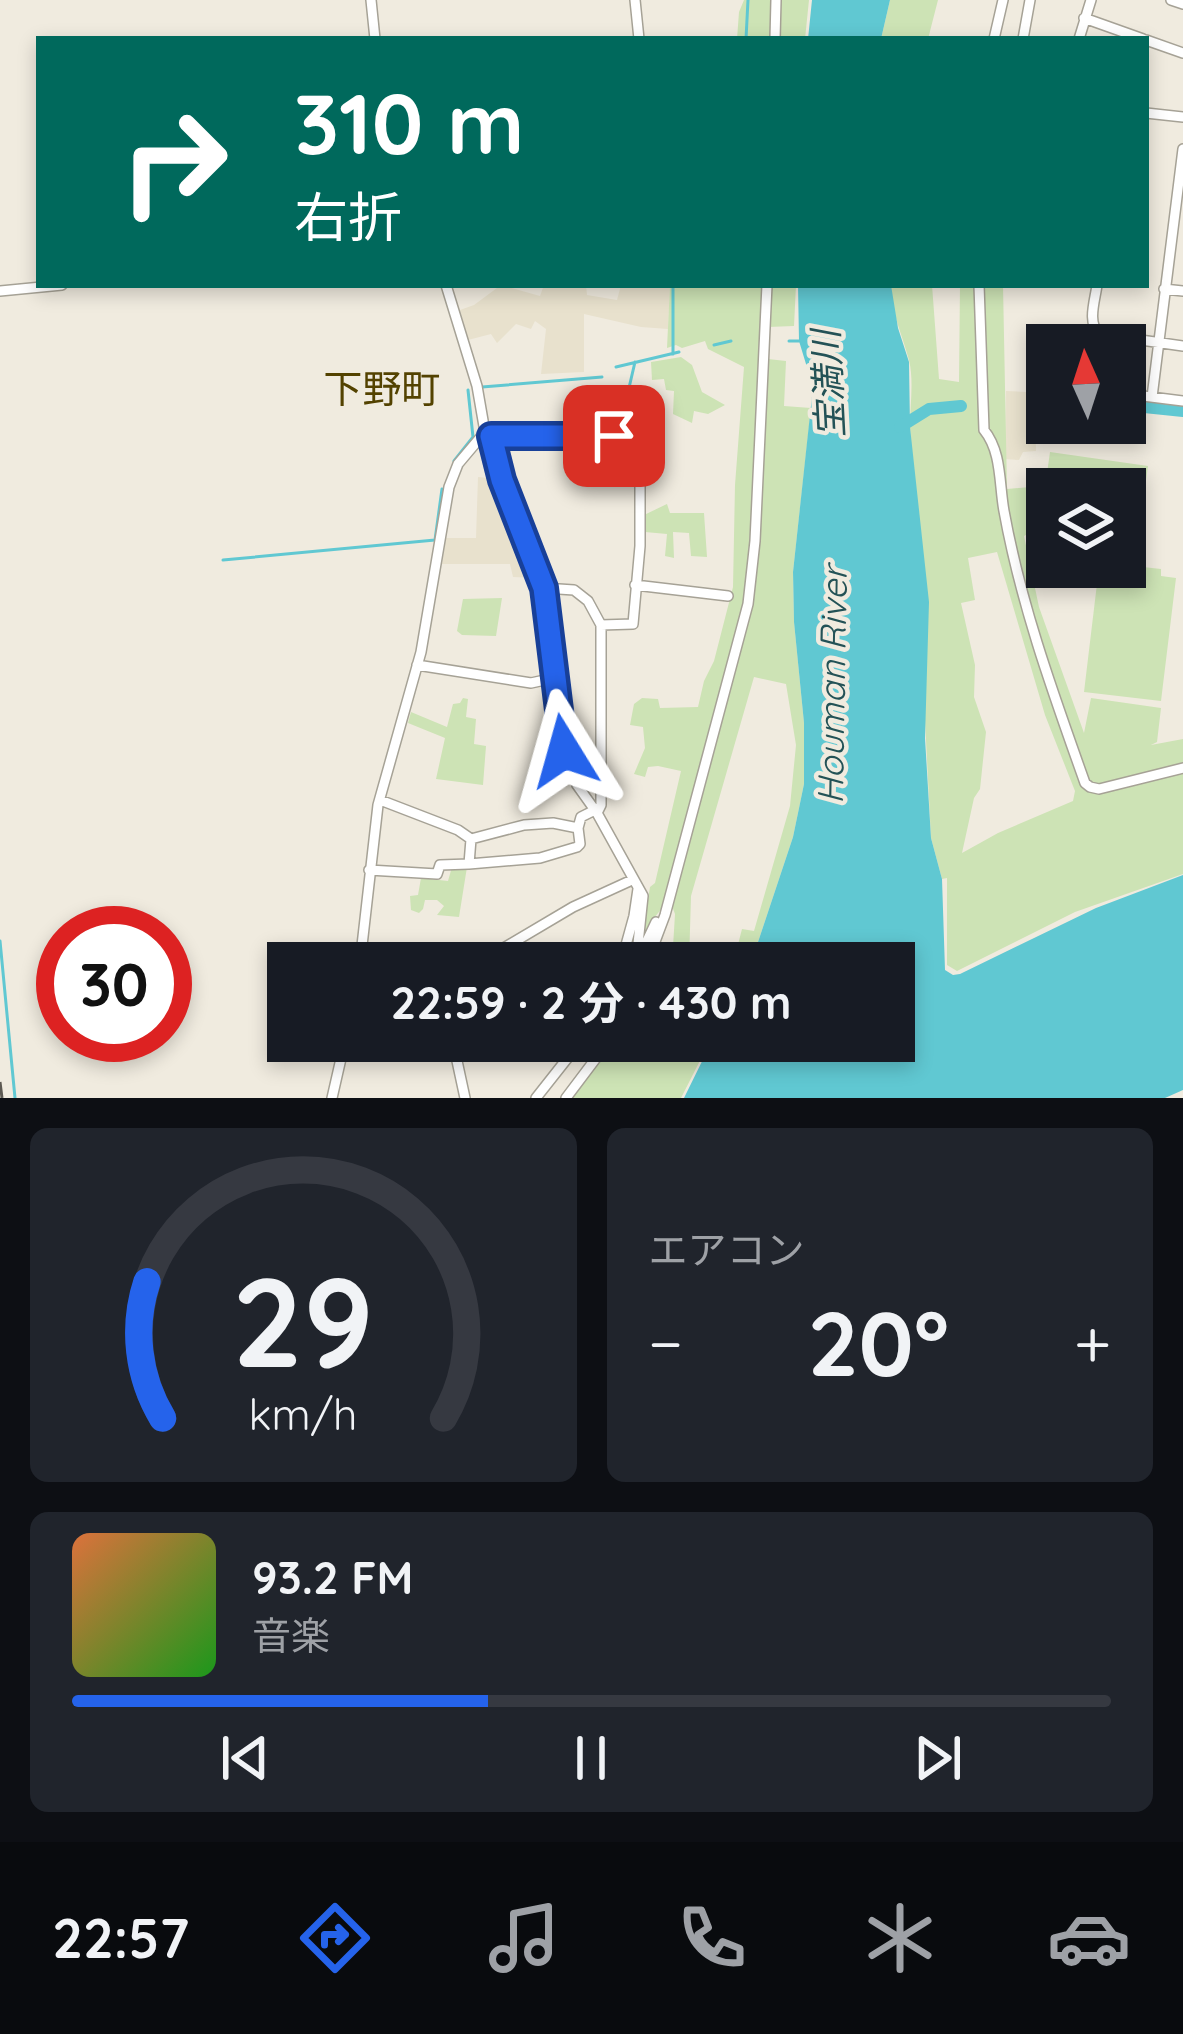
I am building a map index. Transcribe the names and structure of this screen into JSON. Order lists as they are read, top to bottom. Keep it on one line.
{"districts":["下野町"],"water":["宝満川","Houman River"],"north":"top","page":{"turn":["310 m","右折"],"limit":"30","trip":"22:59 · 2 分 · 430 m","tile":"エアコン","heat":["−","20°","+"],"song":["93.2 FM","音楽"],"tabs":"22:57","gauge":["29","km/h"]}}
